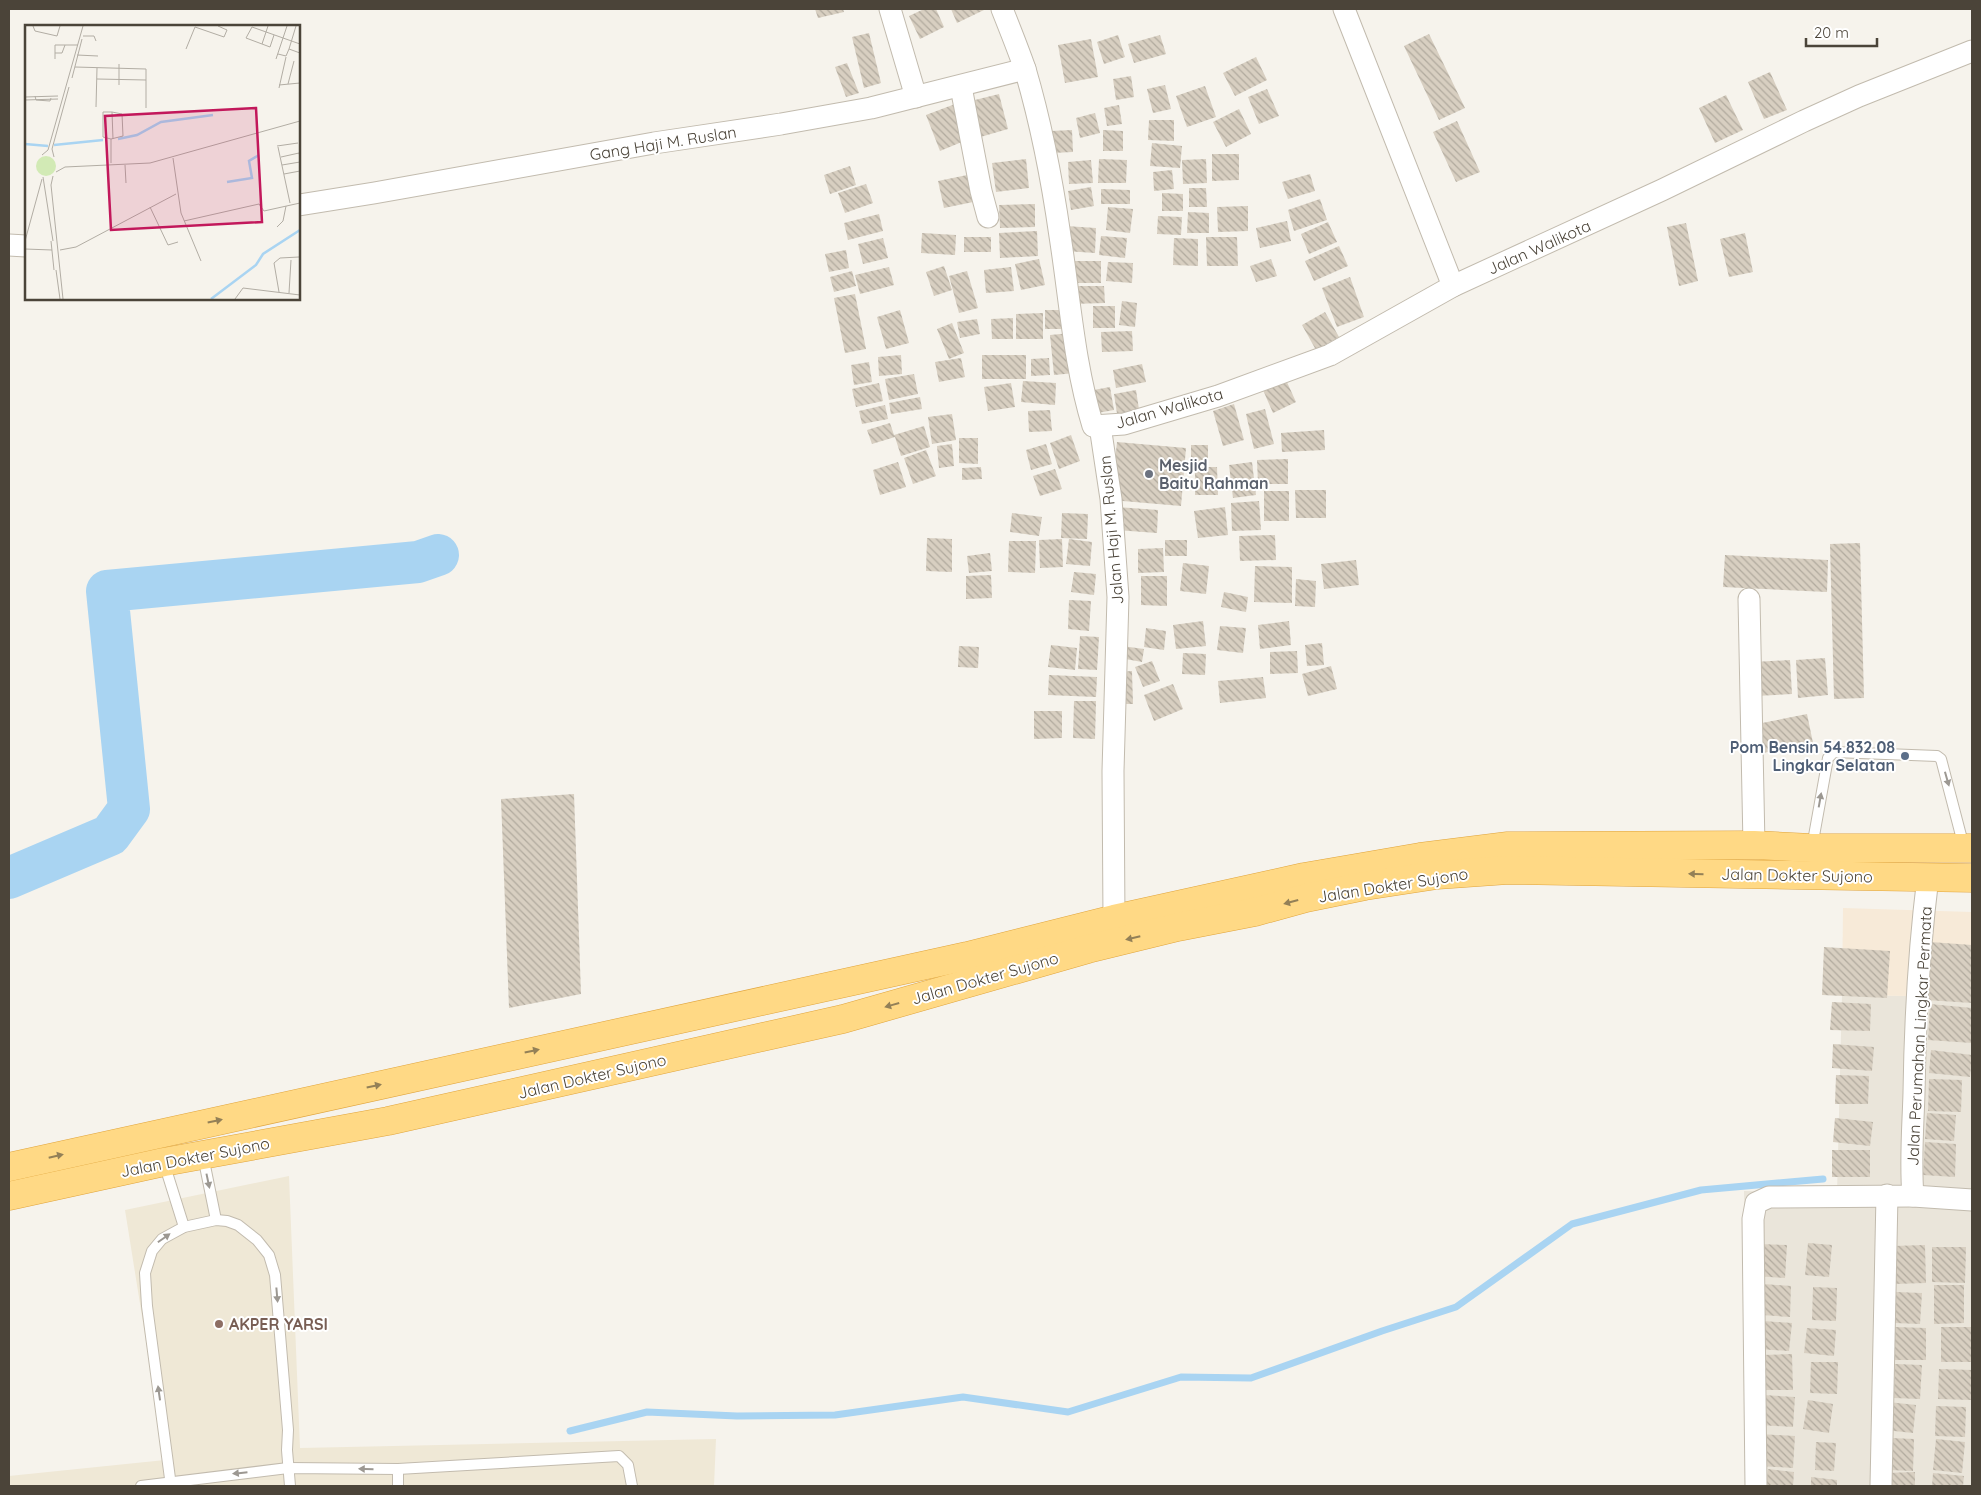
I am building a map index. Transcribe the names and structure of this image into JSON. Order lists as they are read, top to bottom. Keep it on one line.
{"streets":{"highway":["Jalan Dokter Sujono"],"street":["Gang Haji M. Ruslan","Jalan Walikota","Jalan Haji M. Ruslan","Jalan Perumahan Lingkar Permata"]},"crossings":[["Gang Haji M. Ruslan","Jalan Haji M. Ruslan"],["Jalan Walikota","Jalan Haji M. Ruslan"],["Jalan Dokter Sujono","Jalan Perumahan Lingkar Permata"]],"places":["Mesjid Baitu Rahman","Pom Bensin 54.832.08 Lingkar Selatan","AKPER YARSI"],"scale_bar":"20 m"}
